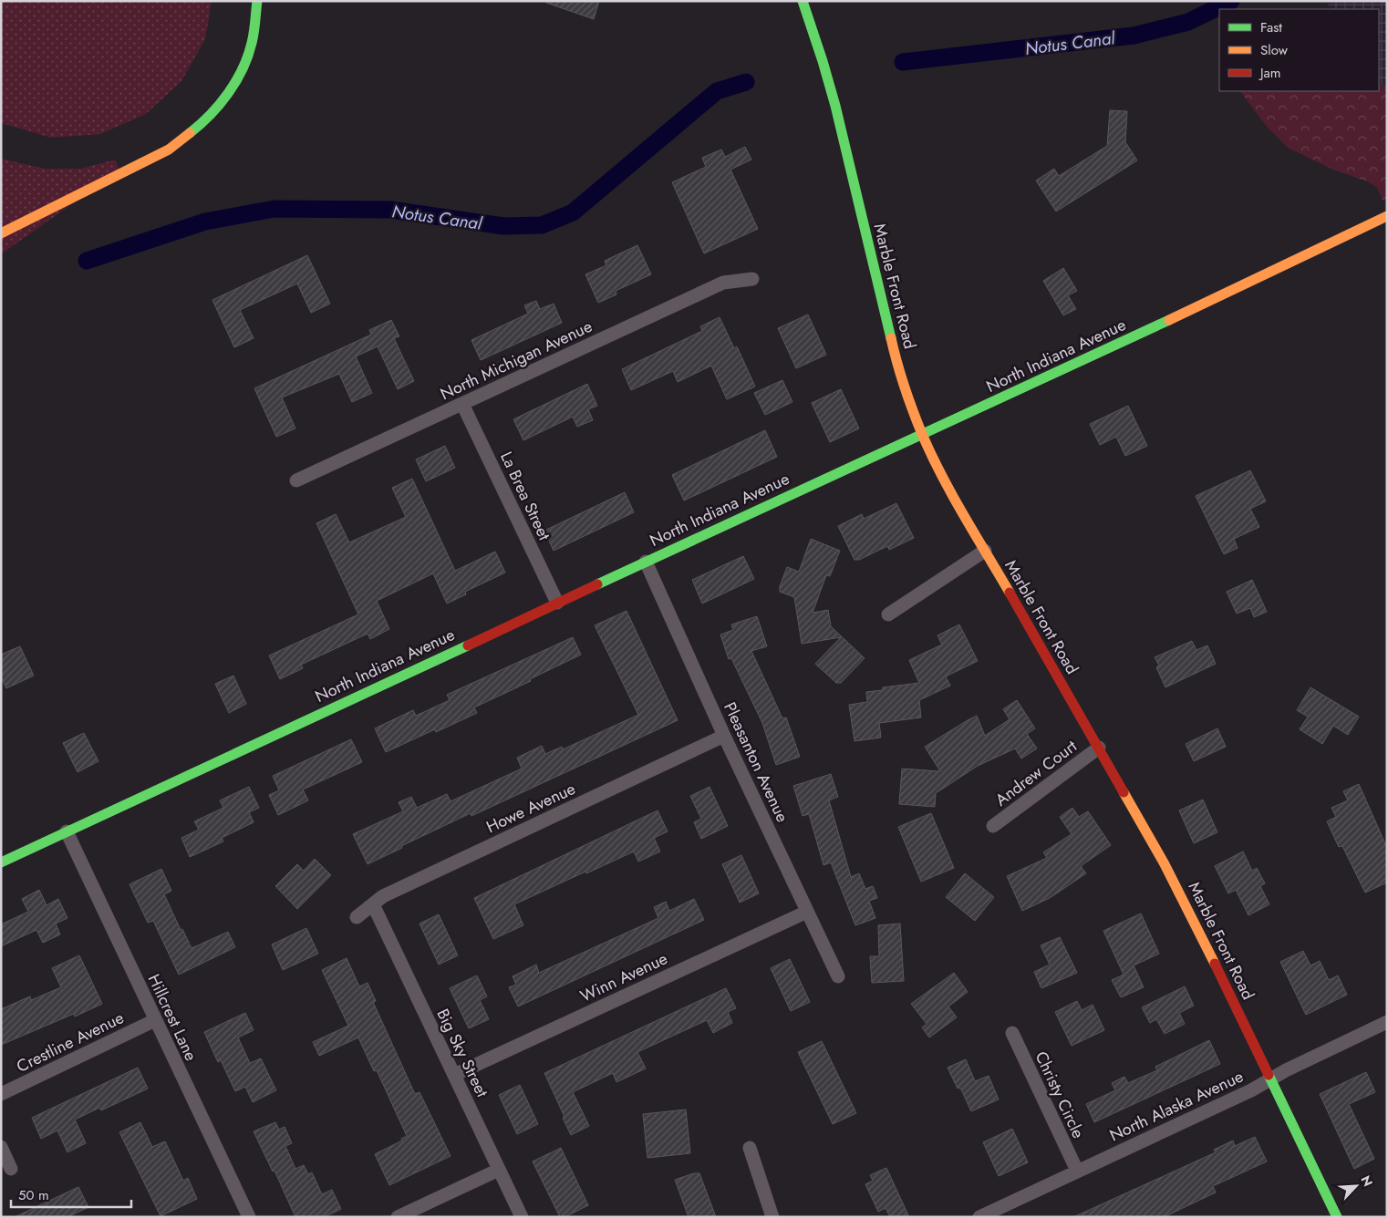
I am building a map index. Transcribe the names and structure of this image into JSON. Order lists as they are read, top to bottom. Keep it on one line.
{"streets":{"main road":["Marble Front Road","North Indiana Avenue"],"street":["North Michigan Avenue","La Brea Street","Pleasanton Avenue","Andrew Court","Howe Avenue","Winn Avenue","Hillcrest Lane","Crestline Avenue","Big Sky Street","Christy Circle","North Alaska Avenue"]},"crossings":[["Marble Front Road","North Indiana Avenue"],["Marble Front Road","Andrew Court"],["Marble Front Road","North Alaska Avenue"],["North Indiana Avenue","La Brea Street"],["North Indiana Avenue","Pleasanton Avenue"],["North Indiana Avenue","Hillcrest Lane"],["North Michigan Avenue","La Brea Street"],["Pleasanton Avenue","Howe Avenue"],["Pleasanton Avenue","Winn Avenue"],["Howe Avenue","Big Sky Street"],["Winn Avenue","Big Sky Street"],["Hillcrest Lane","Crestline Avenue"],["Christy Circle","North Alaska Avenue"]],"water":["Notus Canal"],"legend":["Fast","Slow","Jam"],"scale_bar":"50 m","north":"top right"}
